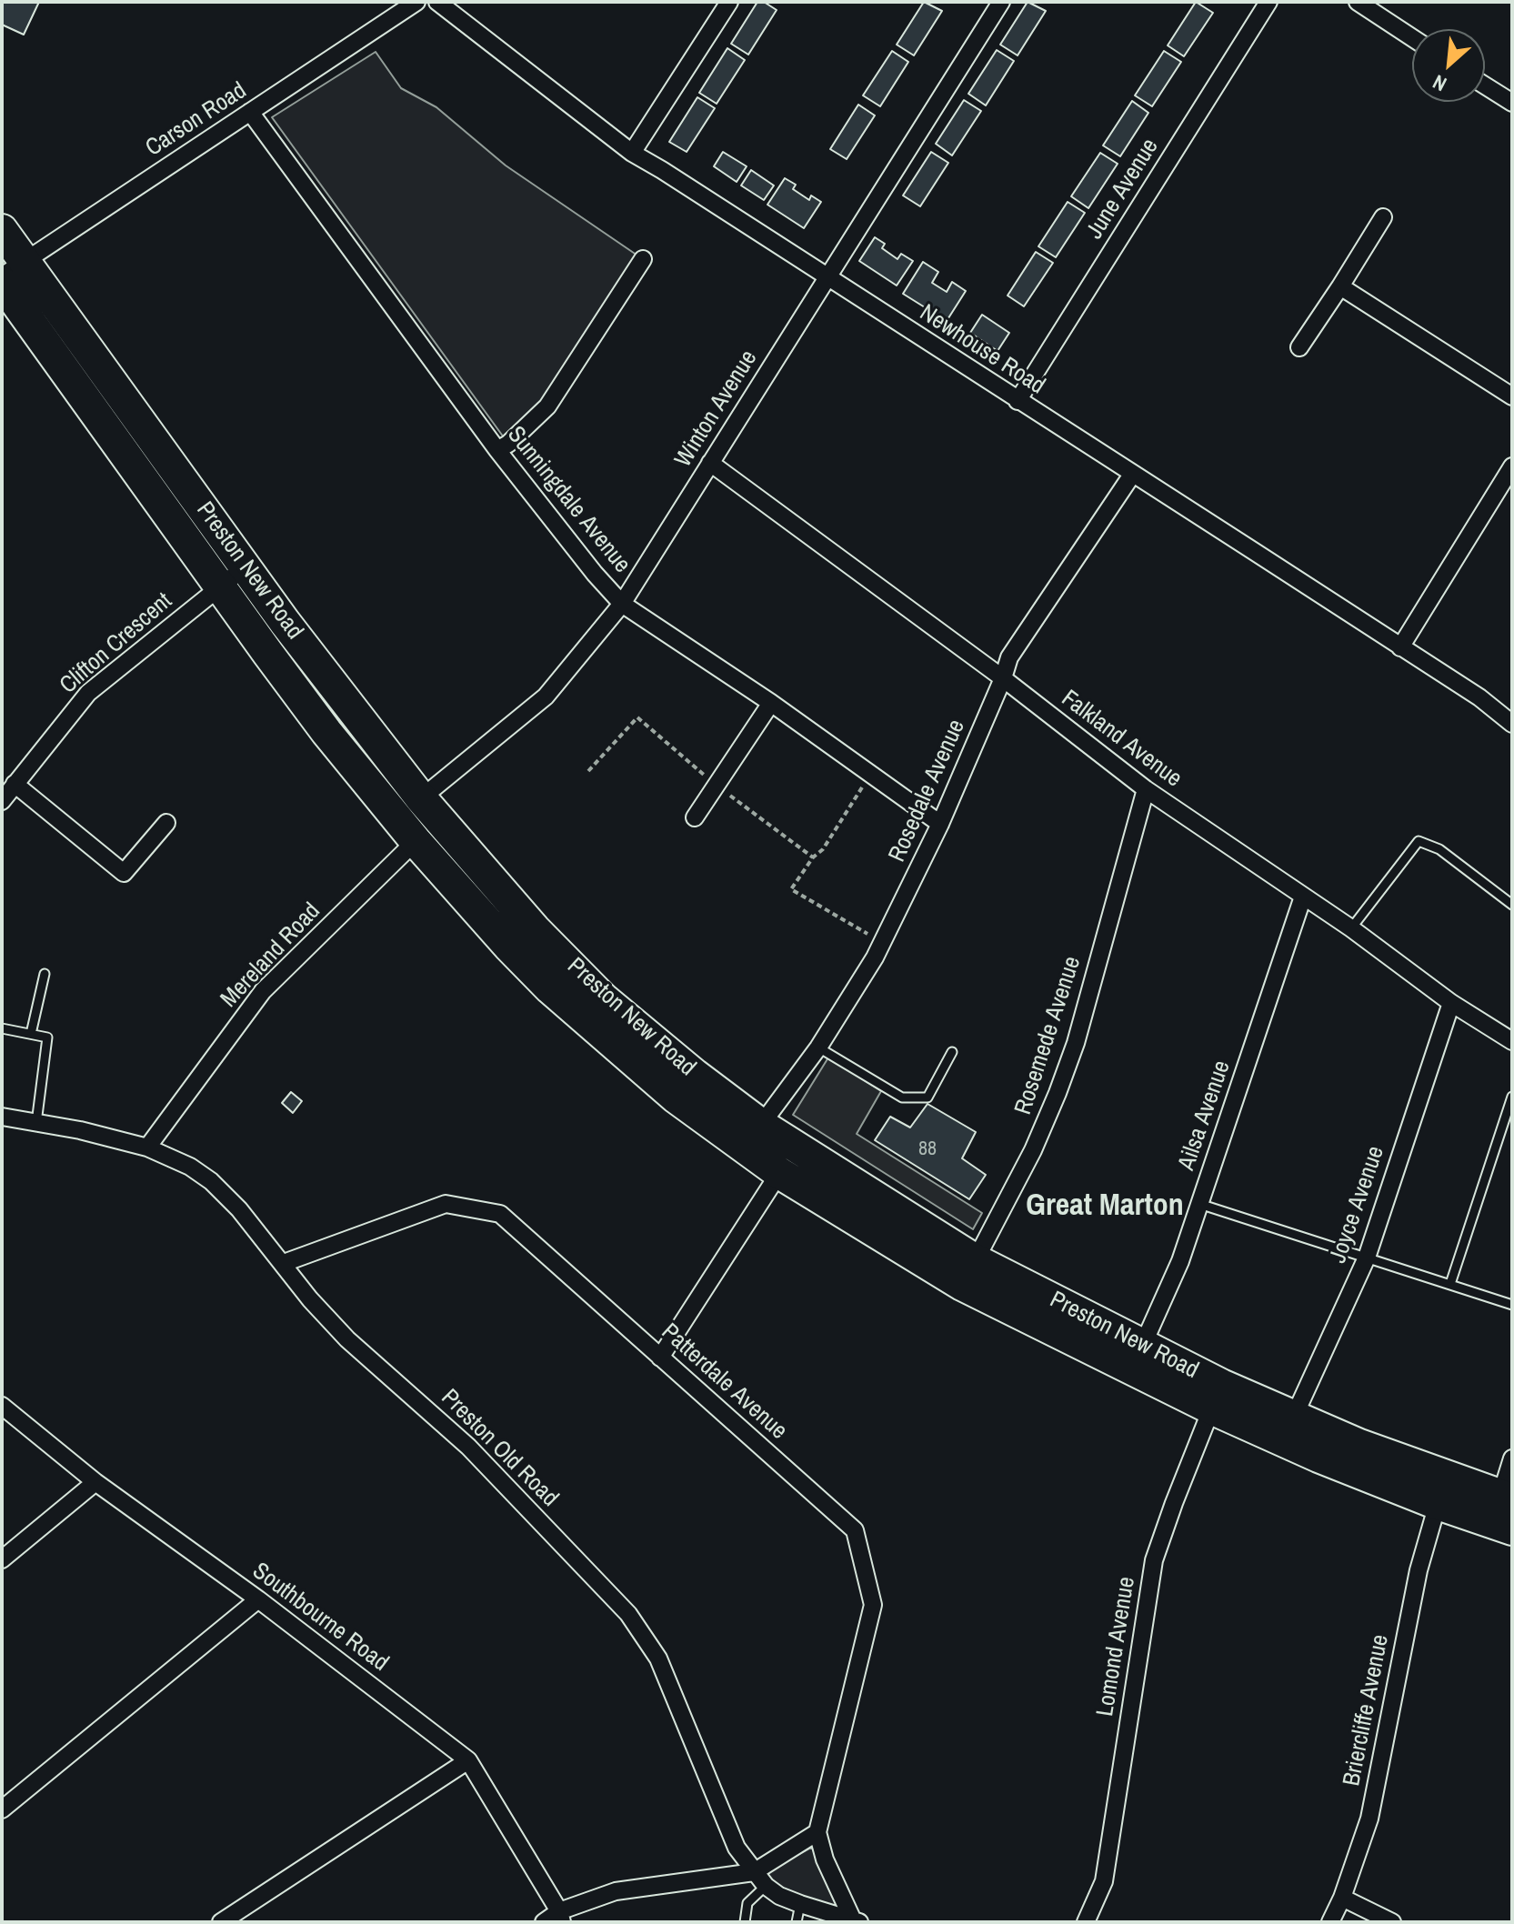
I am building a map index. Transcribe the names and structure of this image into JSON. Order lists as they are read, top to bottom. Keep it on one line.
{"streets":{"highway":["Preston New Road"],"street":["Carson Road","June Avenue","Newhouse Road","Winton Avenue","Sunningdale Avenue","Clifton Crescent","Falkland Avenue","Rosedale Avenue","Mereland Road","Rosemede Avenue","Ailsa Avenue","Joyce Avenue","Patterdale Avenue","Preston Old Road","Southbourne Road","Lomond Avenue","Briercliffe Avenue"]},"crossings":[["Carson Road","Sunningdale Avenue"],["Carson Road","Preston New Road"],["June Avenue","Newhouse Road"],["Newhouse Road","Winton Avenue"],["Newhouse Road","Rosedale Avenue"],["Winton Avenue","Sunningdale Avenue"],["Winton Avenue","Preston New Road"],["Winton Avenue","Falkland Avenue"],["Sunningdale Avenue","Rosedale Avenue"],["Preston New Road","Clifton Crescent"],["Preston New Road","Rosedale Avenue"],["Preston New Road","Mereland Road"],["Preston New Road","Rosemede Avenue"],["Preston New Road","Ailsa Avenue"],["Preston New Road","Joyce Avenue"],["Preston New Road","Lomond Avenue"],["Preston New Road","Briercliffe Avenue"],["Falkland Avenue","Rosedale Avenue"],["Falkland Avenue","Rosemede Avenue"],["Falkland Avenue","Ailsa Avenue"],["Falkland Avenue","Joyce Avenue"],["Mereland Road","Preston Old Road"],["Patterdale Avenue","Preston Old Road"]],"districts":["Great Marton"],"house_numbers":["88"],"north":"bottom left"}
